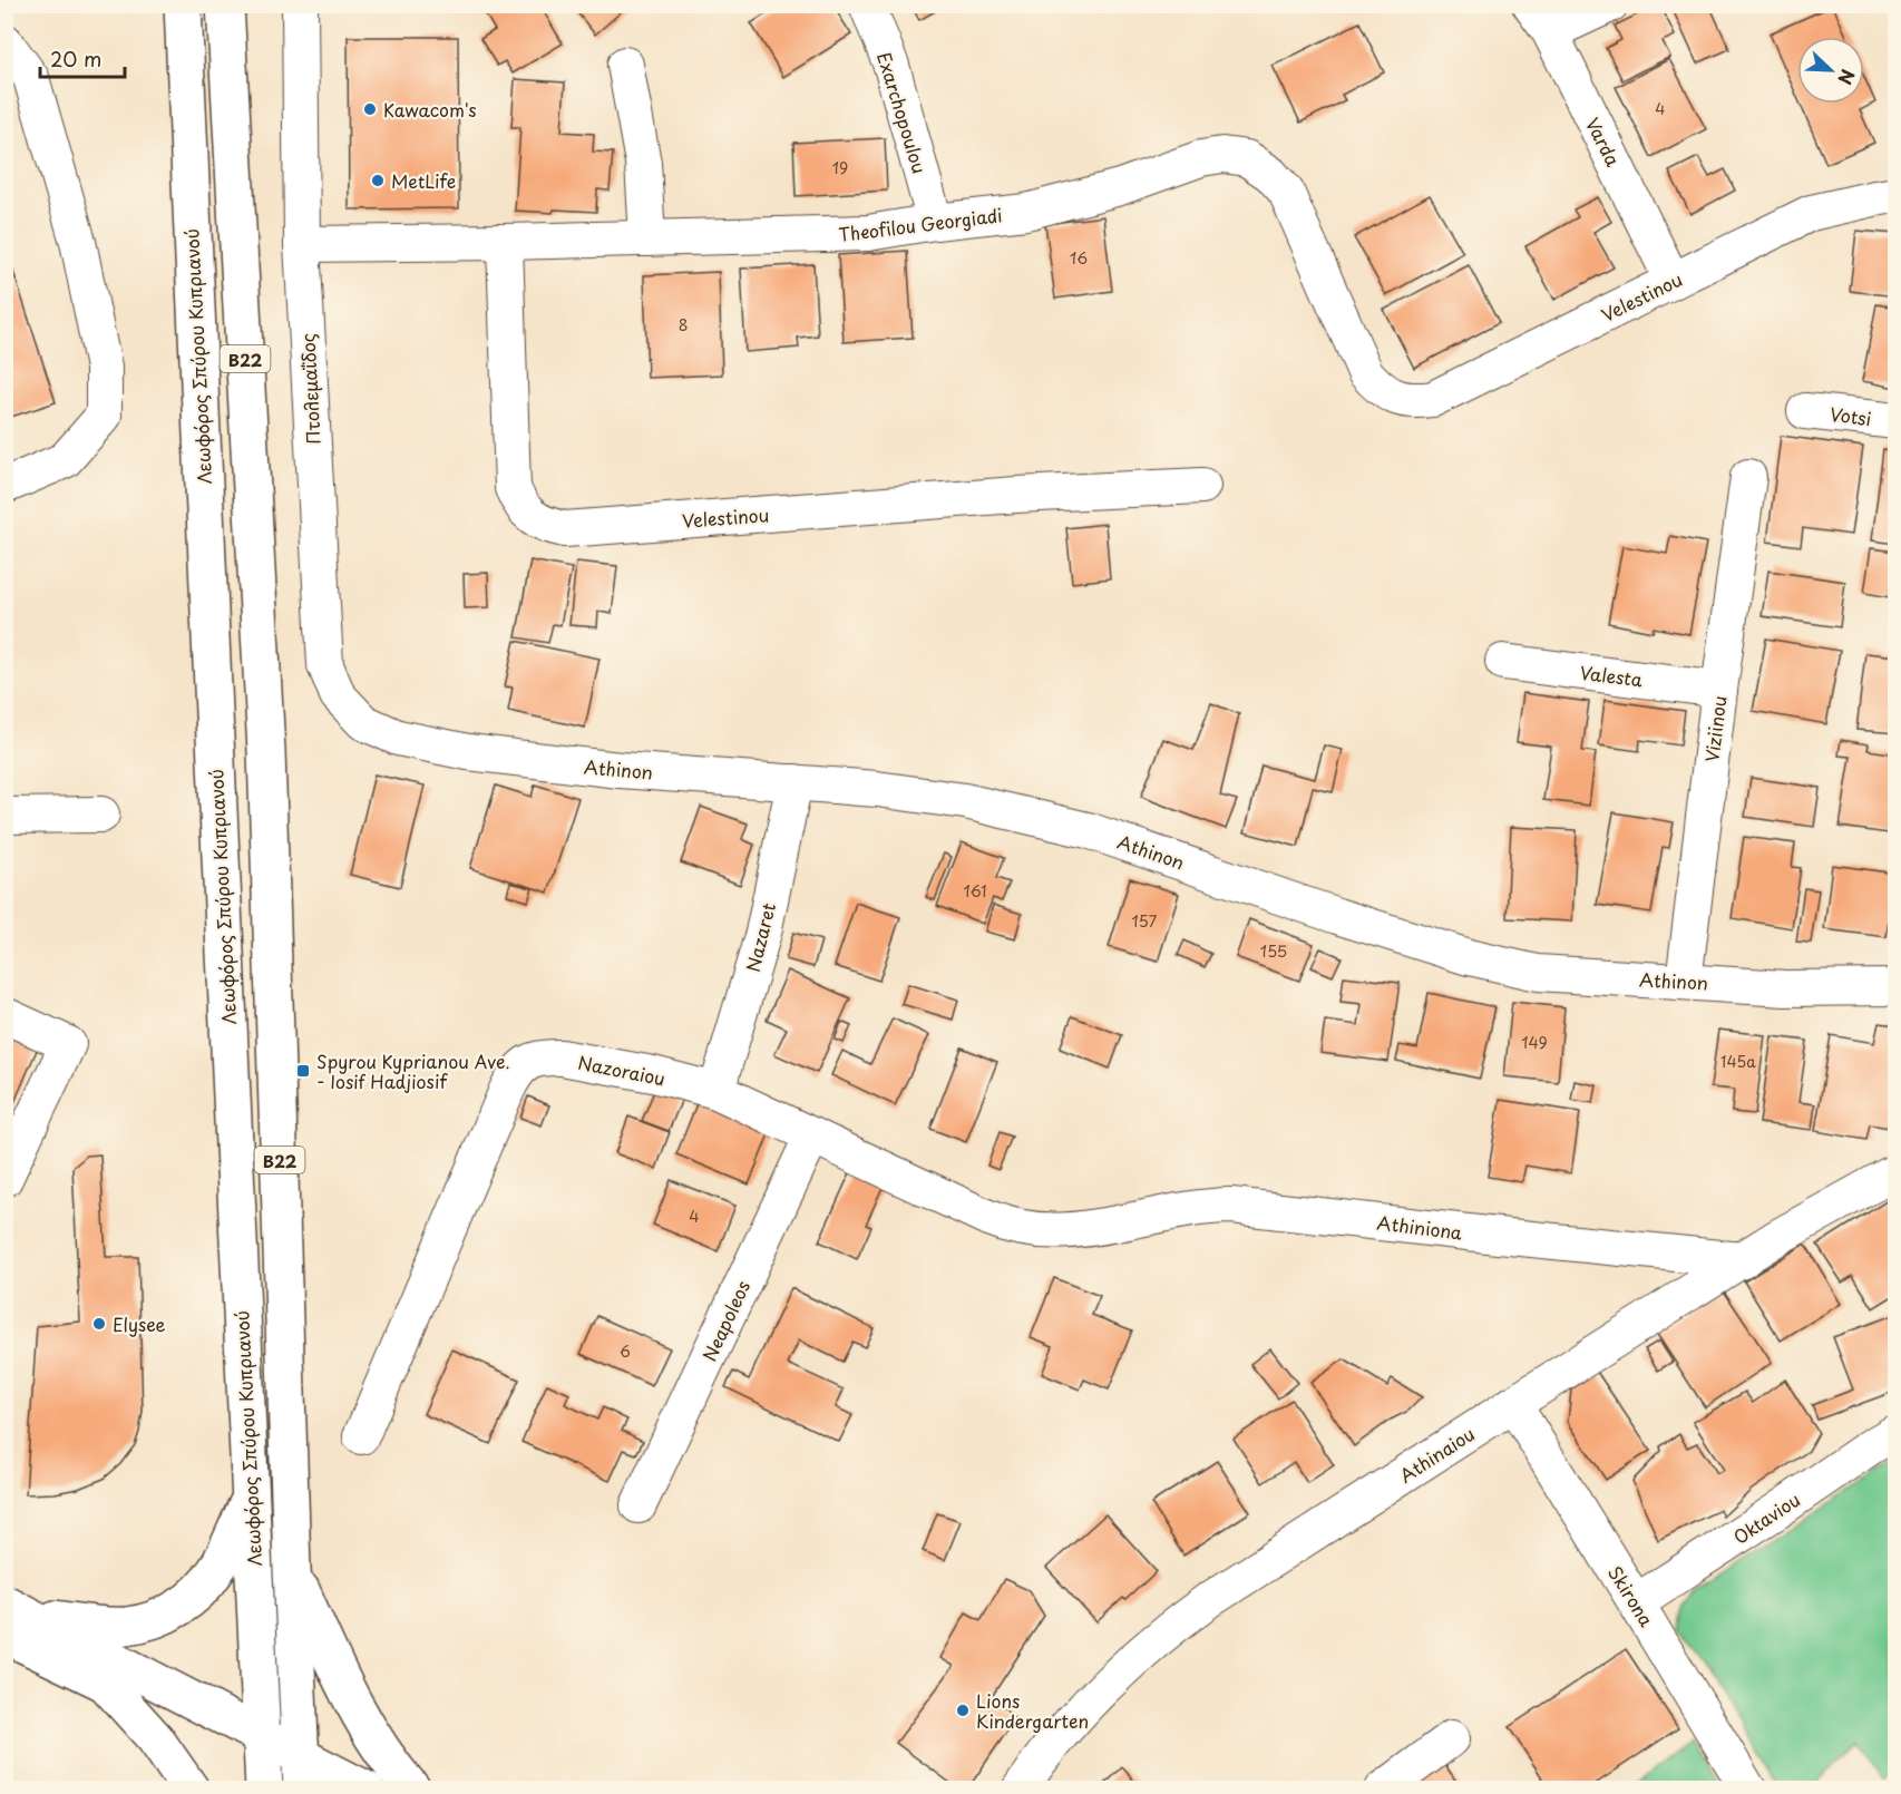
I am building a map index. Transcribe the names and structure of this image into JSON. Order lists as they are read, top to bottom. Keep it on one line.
{"streets":{"main road":["Λεωφόρος Σπύρου Κυπριανού","B22"],"street":["Exarchopoulou","Varda","Theofilou Georgiadi","Velestinou","Πτολεμαΐδος","Votsi","Valesta","Viziinou","Athinon","Nazaret","Nazoraiou","Athiniona","Neapoleos","Athinaiou","Oktaviou","Skirona"]},"crossings":[["Exarchopoulou","Theofilou Georgiadi"],["Varda","Velestinou"],["Theofilou Georgiadi","Velestinou"],["Theofilou Georgiadi","Πτολεμαΐδος"],["Πτολεμαΐδος","Athinon"],["Valesta","Viziinou"],["Viziinou","Athinon"],["Athinon","Nazaret"],["Nazaret","Nazoraiou"],["Nazoraiou","Athiniona"],["Nazoraiou","Neapoleos"],["Athiniona","Athinaiou"],["Athinaiou","Skirona"],["Oktaviou","Skirona"]],"places":{"other":["Kawacom's","MetLife","Elysee","Lions Kindergarten"],"transit":["Spyrou Kyprianou Ave. - Iosif Hadjiosif"]},"house_numbers":["4","19","16","8","161","157","155","149","145a","4","6"],"scale_bar":"20 m","north":"bottom right"}
